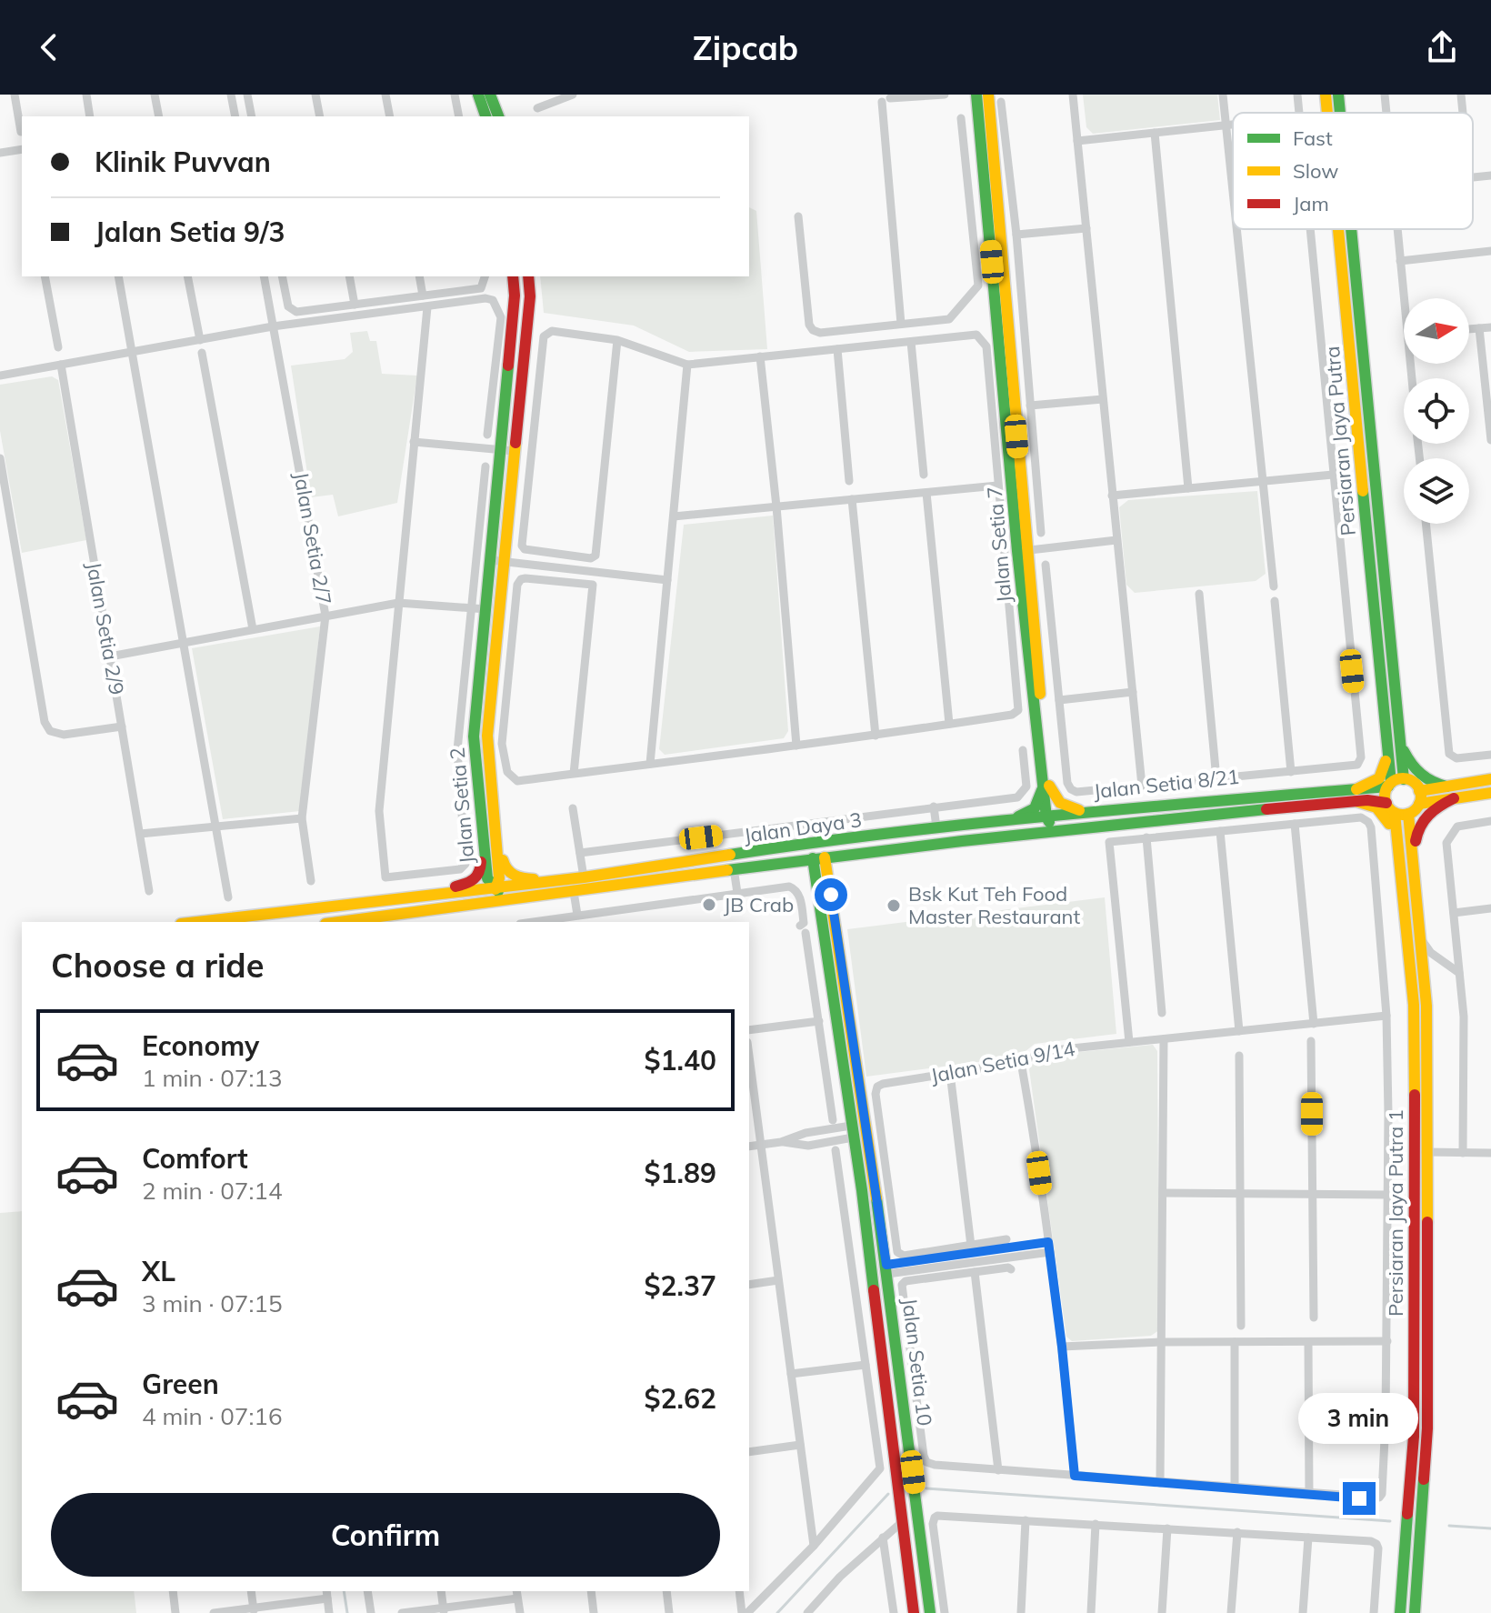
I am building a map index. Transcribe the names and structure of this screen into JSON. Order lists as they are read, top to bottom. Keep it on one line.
{"streets":{"street":["Persiaran Jaya Putra","Jalan Setia 2/7","Jalan Setia 7","Jalan Setia 2/9","Jalan Setia 8/21","Jalan Setia 2","Jalan Daya 3","Jalan Setia 9/14","Persiaran Jaya Putra 1","Jalan Setia 10"]},"crossings":[["Persiaran Jaya Putra","Jalan Daya 3"],["Persiaran Jaya Putra","Persiaran Jaya Putra 1"],["Jalan Setia 7","Jalan Daya 3"],["Jalan Setia 2","Jalan Daya 3"],["Jalan Daya 3","Persiaran Jaya Putra 1"],["Jalan Daya 3","Jalan Setia 10"]],"places":["JB Crab","Bsk Kut Teh Food Master Restaurant"],"legend":["Fast","Slow","Jam"],"north":"right","page":{"header":"Zipcab","banner":["Klinik Puvvan","Jalan Setia 9/3"],"heading":"Choose a ride","list":[{"name":"Economy","note":"1 min · 07:13","value":"$1.40"},{"name":"Comfort","note":"2 min · 07:14","value":"$1.89"},{"name":"XL","note":"3 min · 07:15","value":"$2.37"},{"name":"Green","note":"4 min · 07:16","value":"$2.62"}],"bubble":"3 min","buttons":"Confirm"}}
